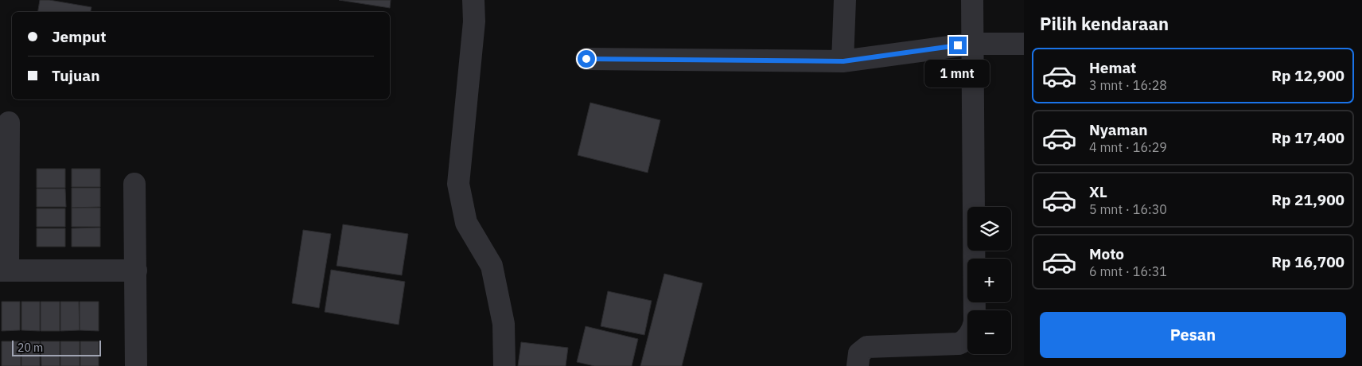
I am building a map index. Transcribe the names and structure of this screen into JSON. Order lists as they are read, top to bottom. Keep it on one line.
{"scale_bar":"20 m","page":{"heading":"Pilih kendaraan","banner":["Jemput","Tujuan"],"list":[{"name":"Hemat","note":"3 mnt · 16:28","value":"Rp 12,900"},{"name":"Nyaman","note":"4 mnt · 16:29","value":"Rp 17,400"},{"name":"XL","note":"5 mnt · 16:30","value":"Rp 21,900"},{"name":"Moto","note":"6 mnt · 16:31","value":"Rp 16,700"}],"bubble":"1 mnt","map_buttons":["+","−"],"buttons":"Pesan","scale":"20 m"}}
